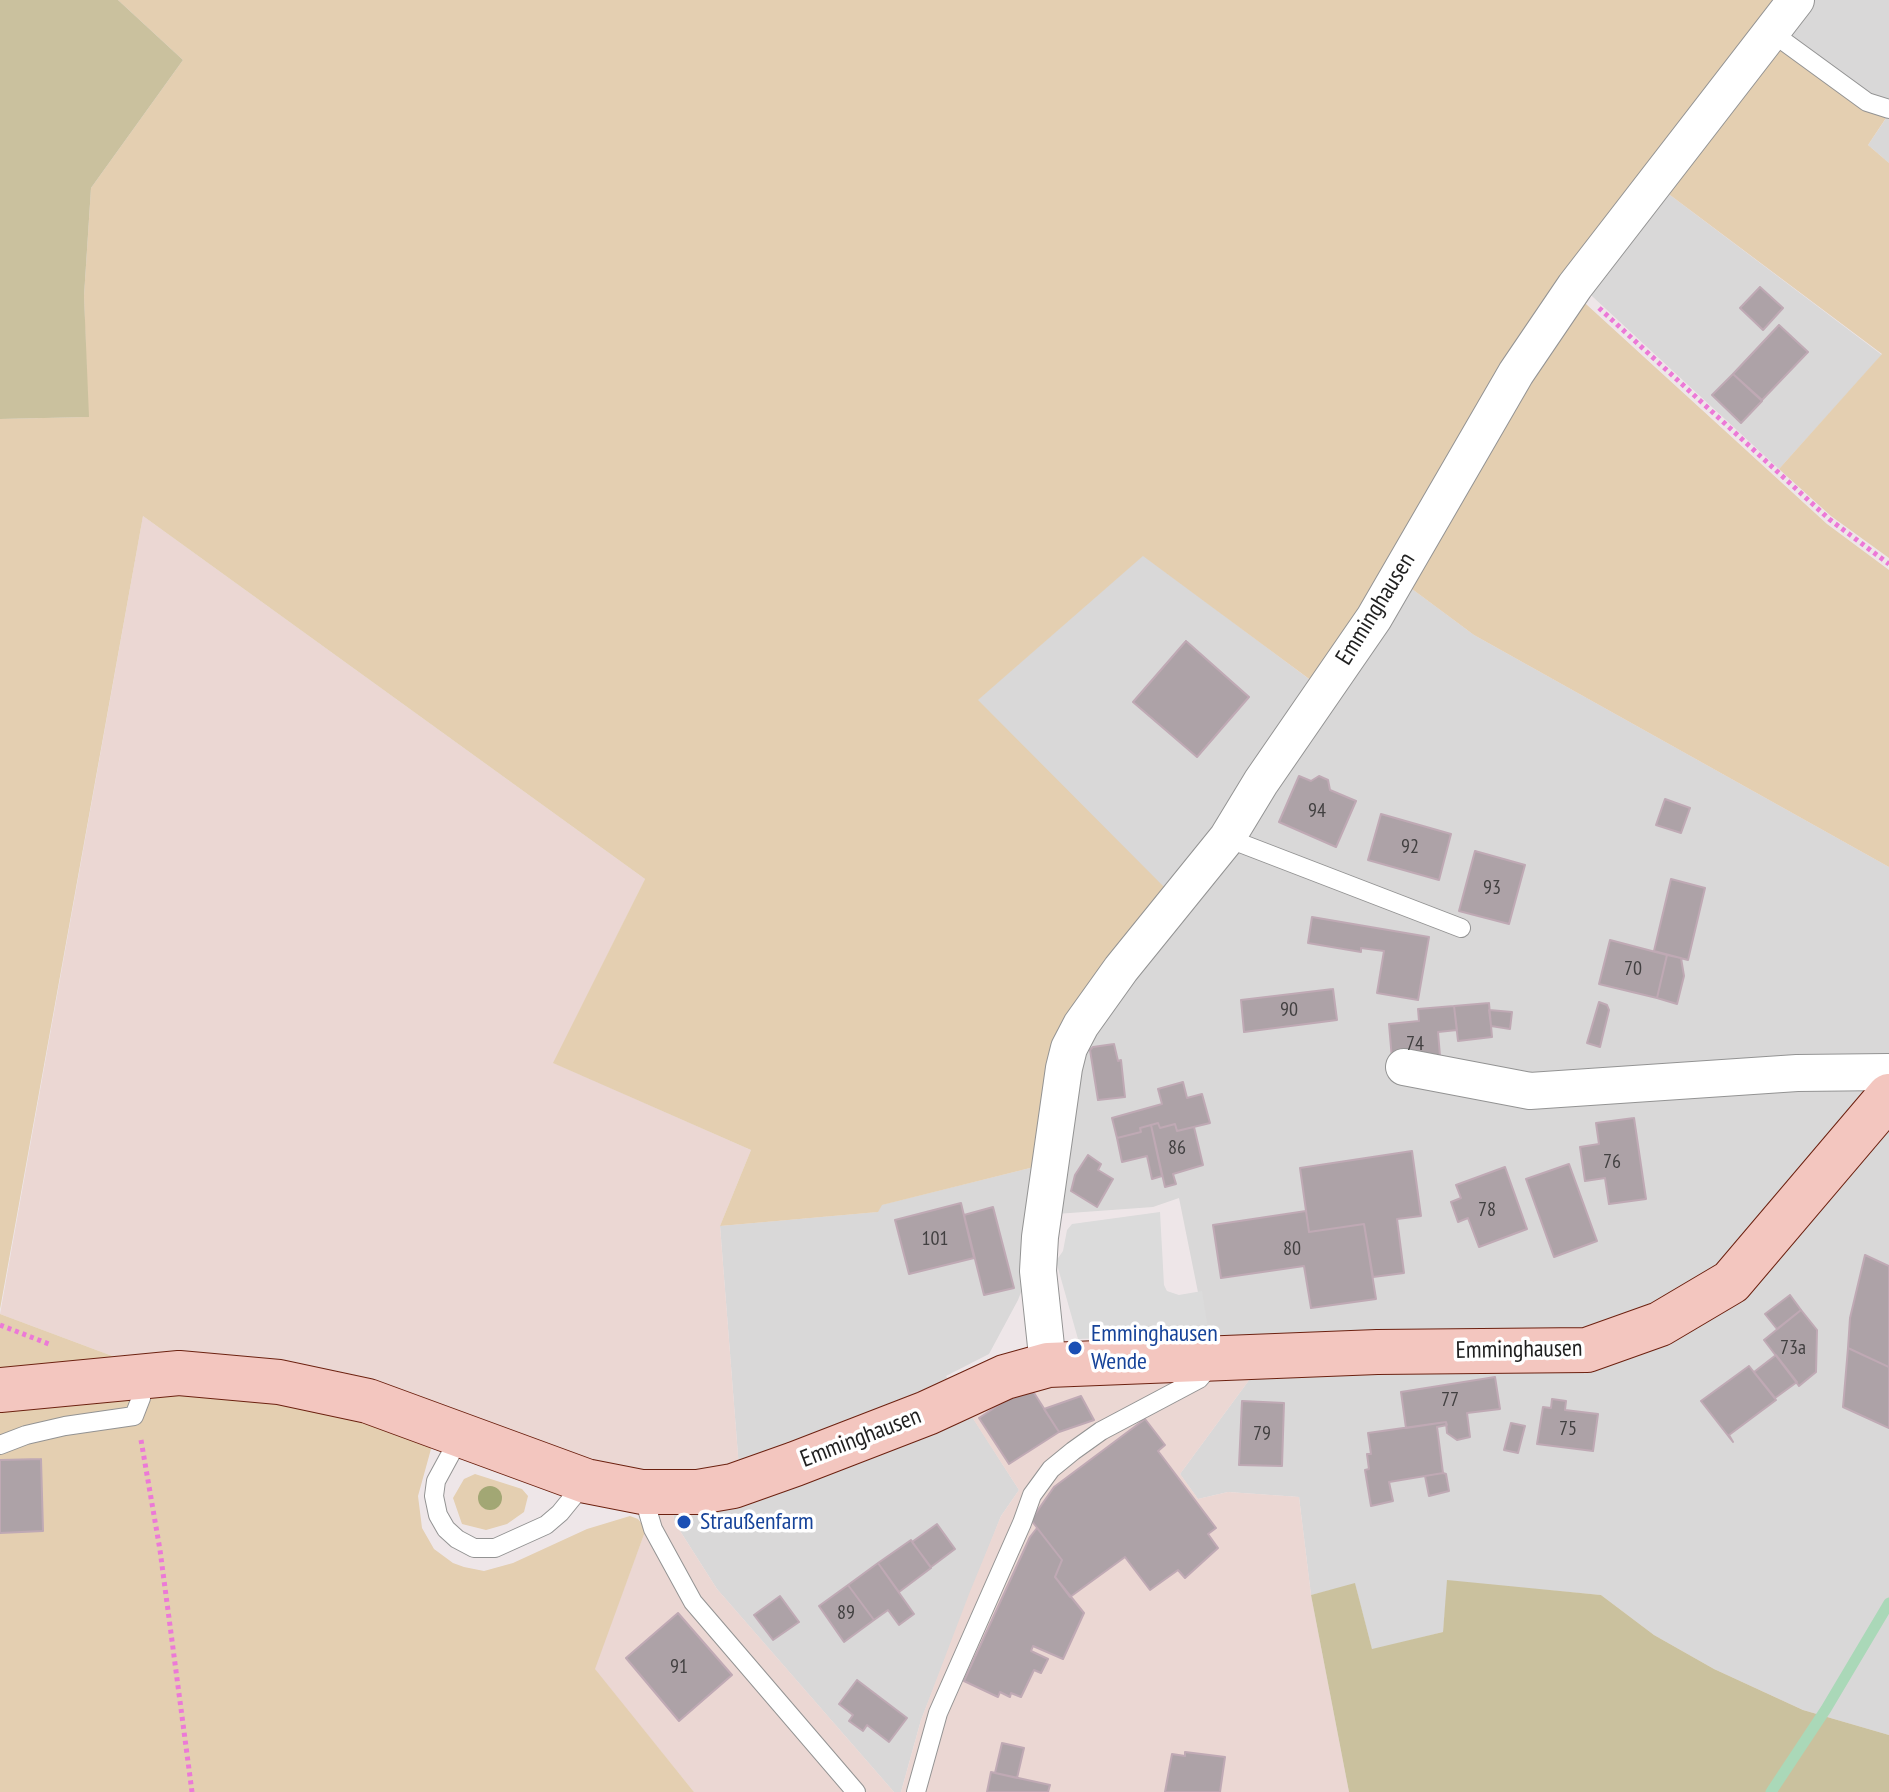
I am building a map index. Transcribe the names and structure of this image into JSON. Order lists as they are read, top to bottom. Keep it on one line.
{"streets":{"street":["Emminghausen"]},"places":["Emminghausen Wende","Straußenfarm"],"house_numbers":["94","92","93","70","90","74","86","76","78","101","80","73a","77","75","79","89","91"]}
